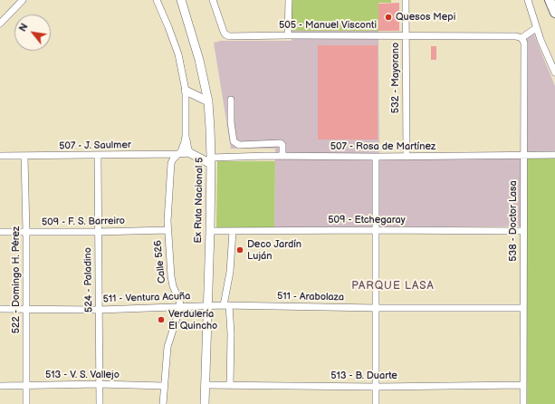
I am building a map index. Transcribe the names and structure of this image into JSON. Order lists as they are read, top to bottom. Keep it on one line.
{"streets":{"main road":["Ex Ruta Nacional 5"],"street":["505 - Manuel Visconti","532 - Mayorano","507 - J. Saulmer","507 - Rosa de Martínez","509 - Etchegaray","538 - Doctor Lasa","509 - F. S. Barreiro","Calle 526","522 - Domingo H. Pérez","524 - Paladino","511 - Arabolaza","511 - Ventura Acuña","513 - V. S. Vallejo","513 - B. Duarte"]},"crossings":[["505 - Manuel Visconti","532 - Mayorano"],["505 - Manuel Visconti","538 - Doctor Lasa"],["532 - Mayorano","507 - Rosa de Martínez"],["507 - J. Saulmer","Calle 526"],["507 - J. Saulmer","522 - Domingo H. Pérez"],["507 - J. Saulmer","524 - Paladino"],["507 - Rosa de Martínez","Ex Ruta Nacional 5"],["507 - Rosa de Martínez","538 - Doctor Lasa"],["Ex Ruta Nacional 5","509 - Etchegaray"],["Ex Ruta Nacional 5","511 - Arabolaza"],["Ex Ruta Nacional 5","511 - Ventura Acuña"],["Ex Ruta Nacional 5","513 - B. Duarte"],["509 - Etchegaray","538 - Doctor Lasa"],["538 - Doctor Lasa","511 - Arabolaza"],["538 - Doctor Lasa","513 - B. Duarte"],["509 - F. S. Barreiro","Calle 526"],["509 - F. S. Barreiro","522 - Domingo H. Pérez"],["509 - F. S. Barreiro","524 - Paladino"],["Calle 526","511 - Ventura Acuña"],["522 - Domingo H. Pérez","511 - Ventura Acuña"],["522 - Domingo H. Pérez","513 - V. S. Vallejo"],["524 - Paladino","511 - Ventura Acuña"],["524 - Paladino","513 - V. S. Vallejo"],["511 - Arabolaza","511 - Ventura Acuña"]],"districts":["PARQUE LASA"],"places":["Quesos Mepi","Deco Jardín Luján","Verdulería El Quincho"],"north":"top left"}
